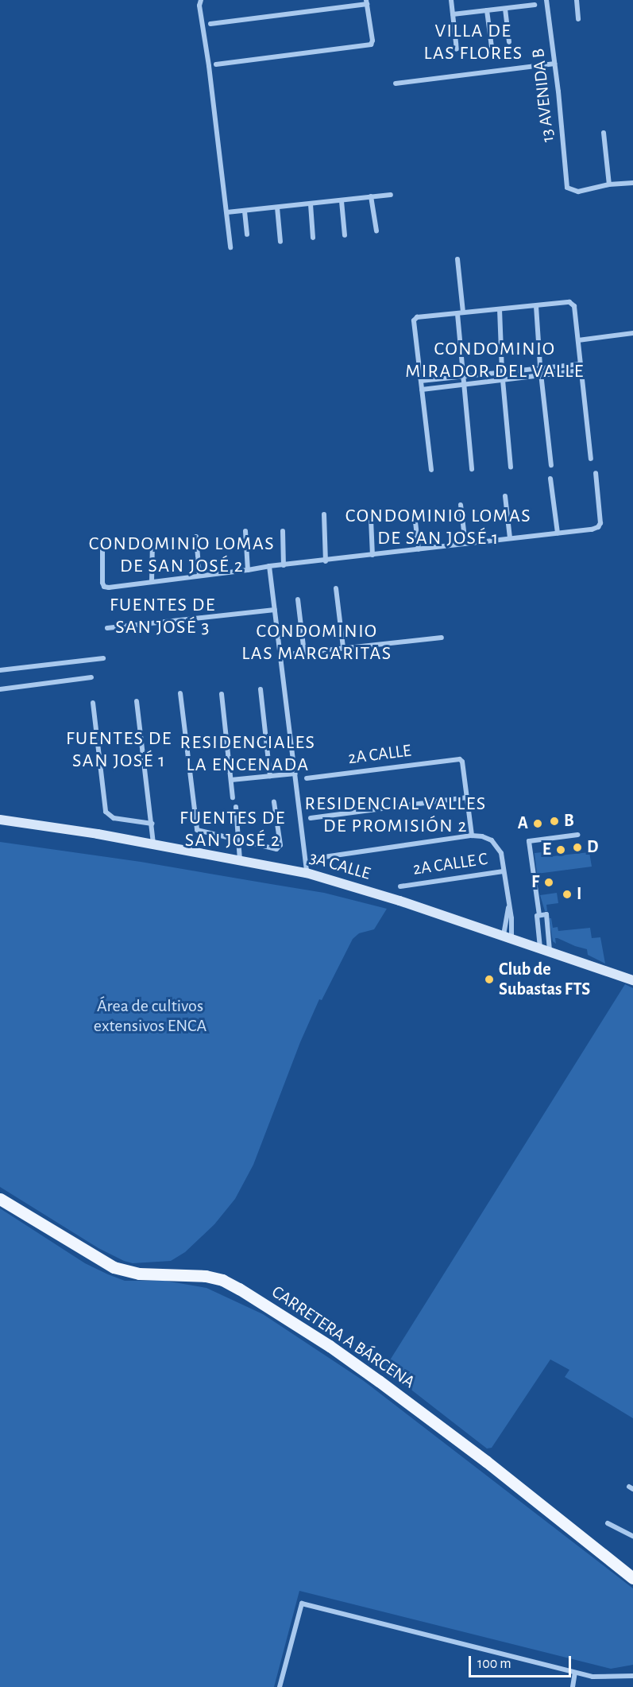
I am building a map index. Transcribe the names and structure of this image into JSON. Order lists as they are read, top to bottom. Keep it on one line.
{"streets":{"main road":["3A CALLE","CARRETERA A BÁRCENA"],"street":["13 AVENIDA B","2A CALLE","2A CALLE C"]},"districts":["VILLA DE LAS FLORES","CONDOMINIO MIRADOR DEL VALLE","CONDOMINIO LOMAS DE SAN JOSÉ 1","CONDOMINIO LOMAS DE SAN JOSÉ 2","FUENTES DE SAN JOSÉ 3","CONDOMINIO LAS MARGARITAS","FUENTES DE SAN JOSÉ 1","RESIDENCIALES LA ENCENADA","RESIDENCIAL VALLES DE PROMISIÓN 2","FUENTES DE SAN JOSÉ 2"],"parks":["Área de cultivos extensivos ENCA"],"places":["B","A","D","E","F","I","Club de Subastas FTS"],"scale_bar":"100 m"}
